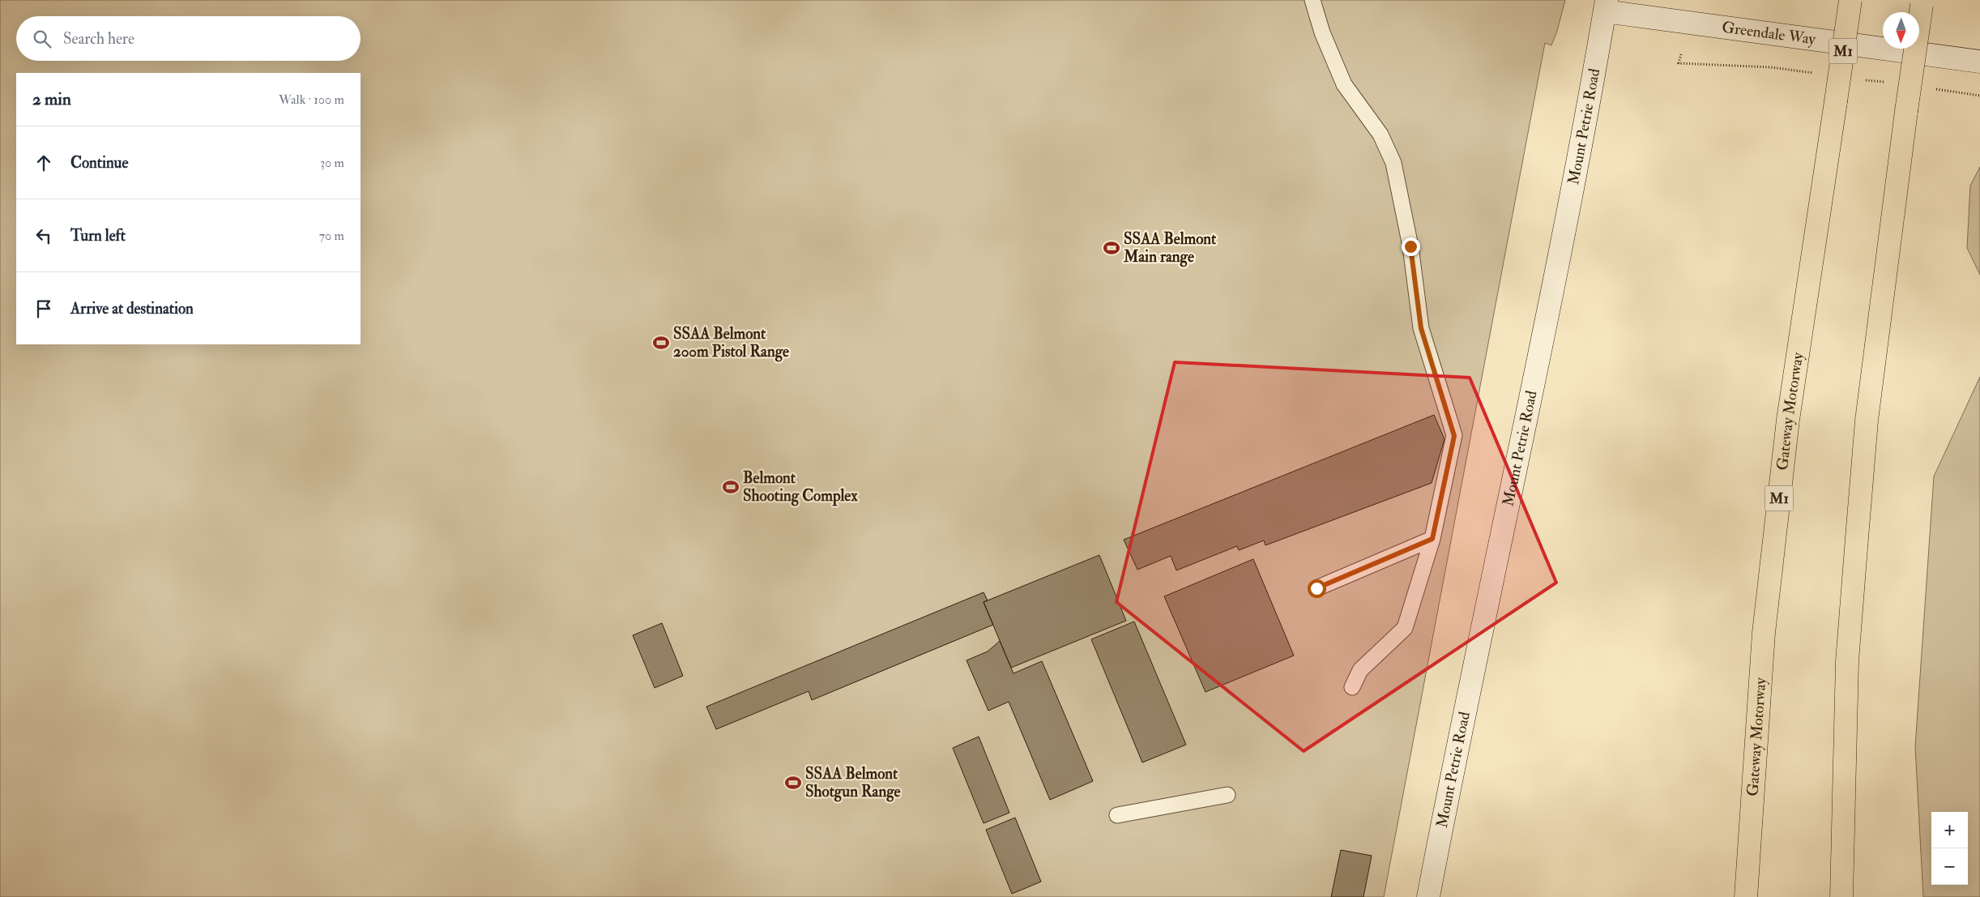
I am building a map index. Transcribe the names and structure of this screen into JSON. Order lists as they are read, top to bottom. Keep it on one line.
{"streets":{"highway":["M1","Gateway Motorway"],"street":["Greendale Way","Mount Petrie Road"]},"crossings":[["Greendale Way","Mount Petrie Road"]],"places":{"sports":["SSAA Belmont Main range","SSAA Belmont 200m Pistol Range","Belmont Shooting Complex","SSAA Belmont Shotgun Range"]},"north":"bottom","page":{"search":"Search here","heading":["2 min","Walk · 100 m"],"list":[["Continue","30 m"],["Turn left","70 m"],"Arrive at destination"],"map_buttons":["+","−"]}}
